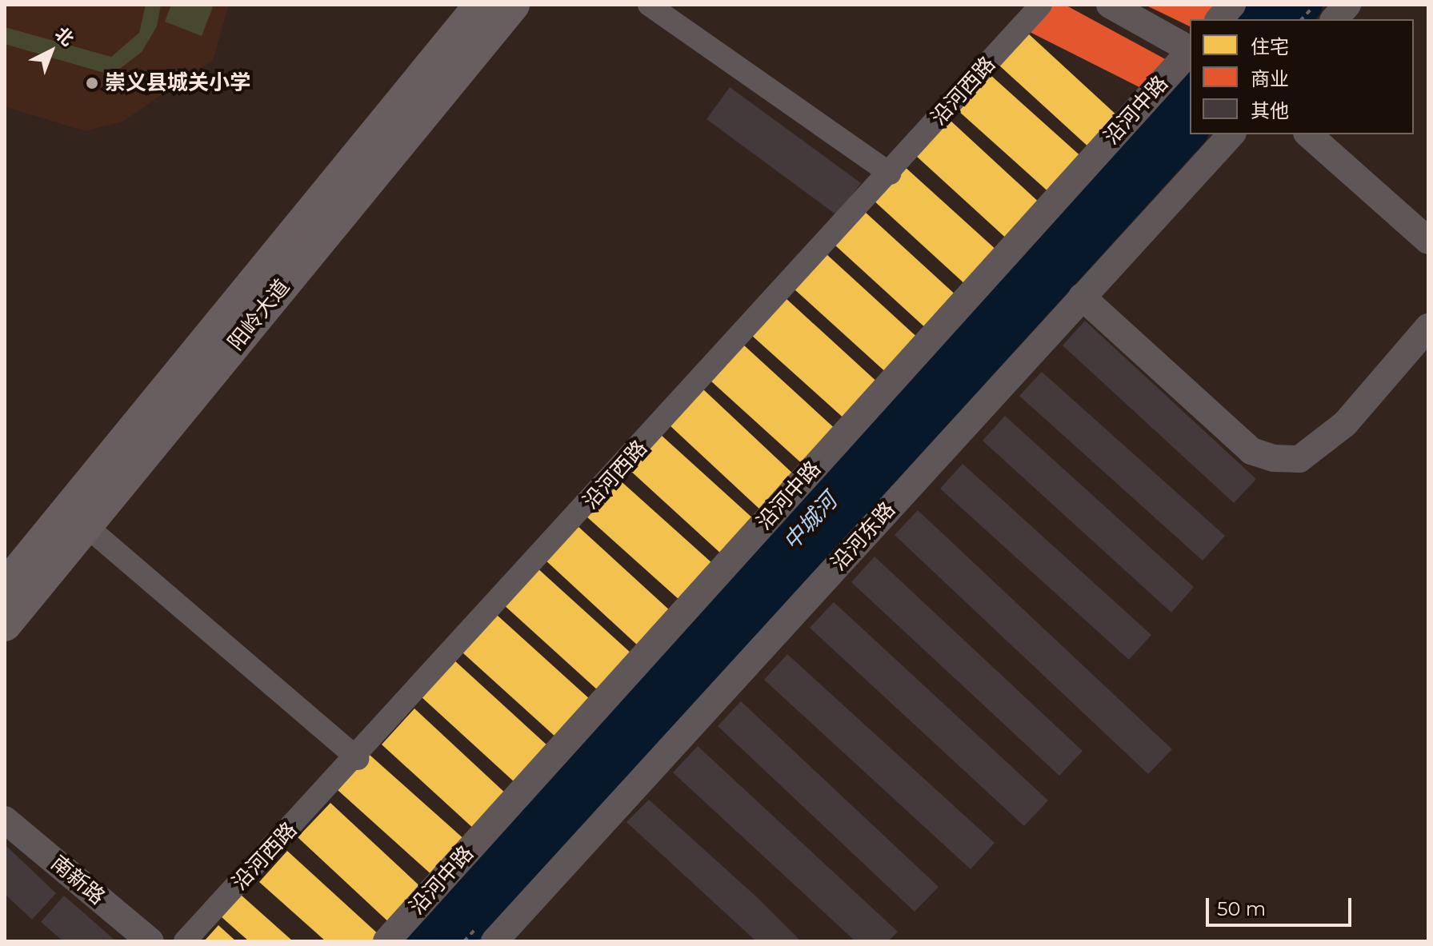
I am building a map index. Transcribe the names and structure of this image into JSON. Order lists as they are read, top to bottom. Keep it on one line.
{"streets":{"main road":["阳岭大道"],"street":["沿河西路","沿河中路","沿河东路","南新路"]},"water":["中城河"],"places":["崇义县城关小学"],"legend":["住宅","商业","其他"],"scale_bar":"50 m","north":"top right"}
